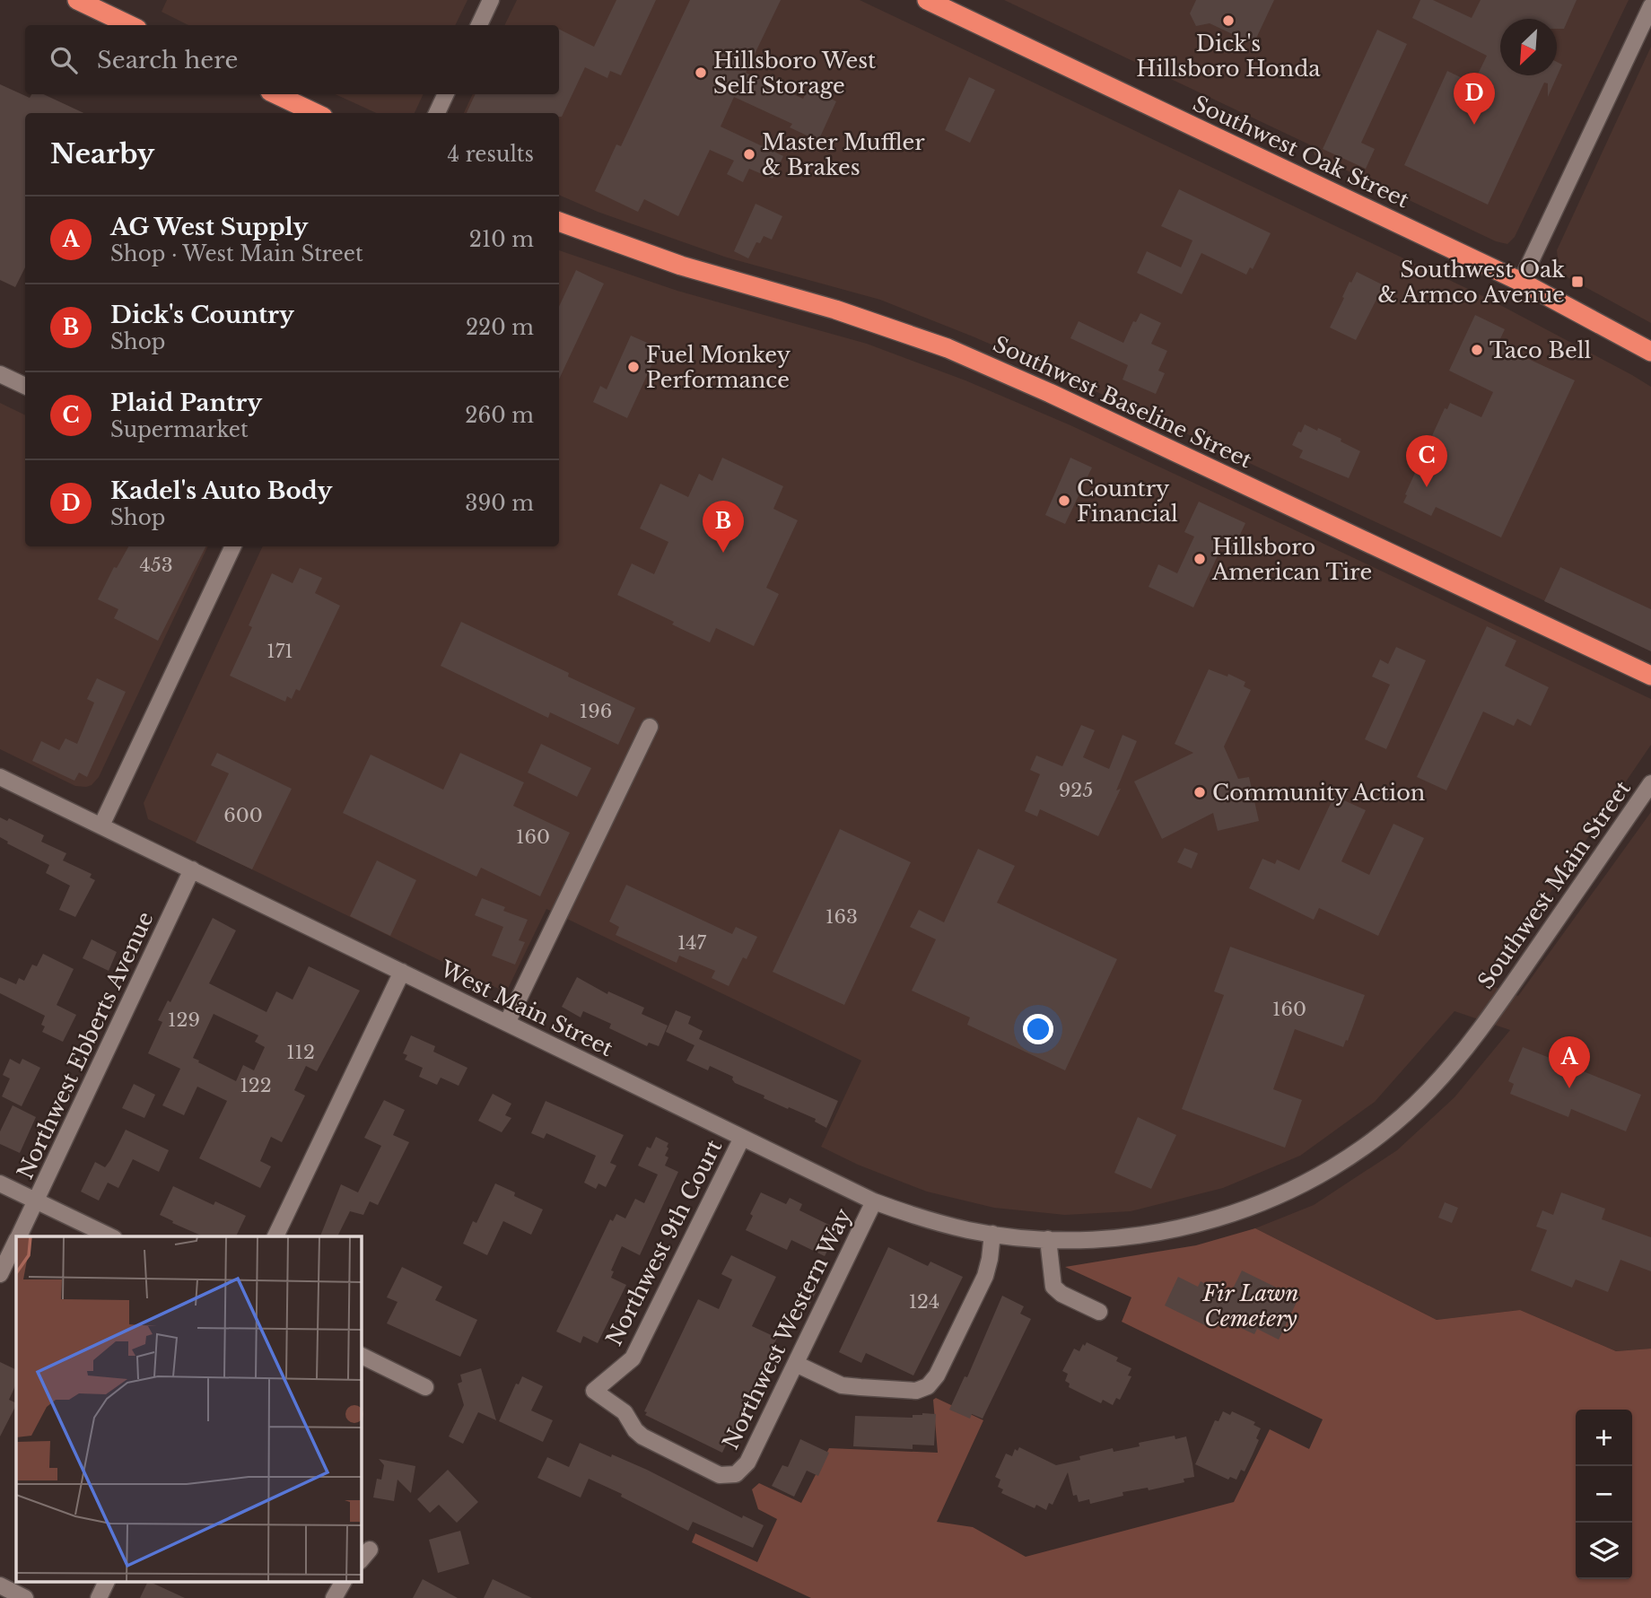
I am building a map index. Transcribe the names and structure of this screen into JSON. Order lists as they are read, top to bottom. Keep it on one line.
{"streets":{"highway":["Southwest Oak Street","Southwest Baseline Street"],"street":["Southwest Main Street","West Main Street","Northwest Ebberts Avenue","Northwest 9th Court","Northwest Western Way"]},"crossings":[["Southwest Main Street","West Main Street"],["West Main Street","Northwest Ebberts Avenue"],["West Main Street","Northwest 9th Court"],["West Main Street","Northwest Western Way"],["Northwest 9th Court","Northwest Western Way"]],"parks":["Fir Lawn Cemetery"],"places":{"other":["Dick's Hillsboro Honda","Hillsboro West Self Storage","Master Muffler & Brakes","Taco Bell","Fuel Monkey Performance","Country Financial","Hillsboro American Tire","Community Action"],"transit":["Southwest Oak & Armco Avenue"]},"house_numbers":["453","171","196","925","600","160","163","147","160","129","112","122","124"],"north":"bottom left","page":{"search":"Search here","pins":["D","C","B","A"],"heading":["Nearby","4 results"],"list":[{"mark":"A","name":"AG West Supply","note":"Shop · West Main Street","value":"210 m"},{"mark":"B","name":"Dick's Country","note":"Shop","value":"220 m"},{"mark":"C","name":"Plaid Pantry","note":"Supermarket","value":"260 m"},{"mark":"D","name":"Kadel's Auto Body","note":"Shop","value":"390 m"}],"map_buttons":["+","−"]}}
